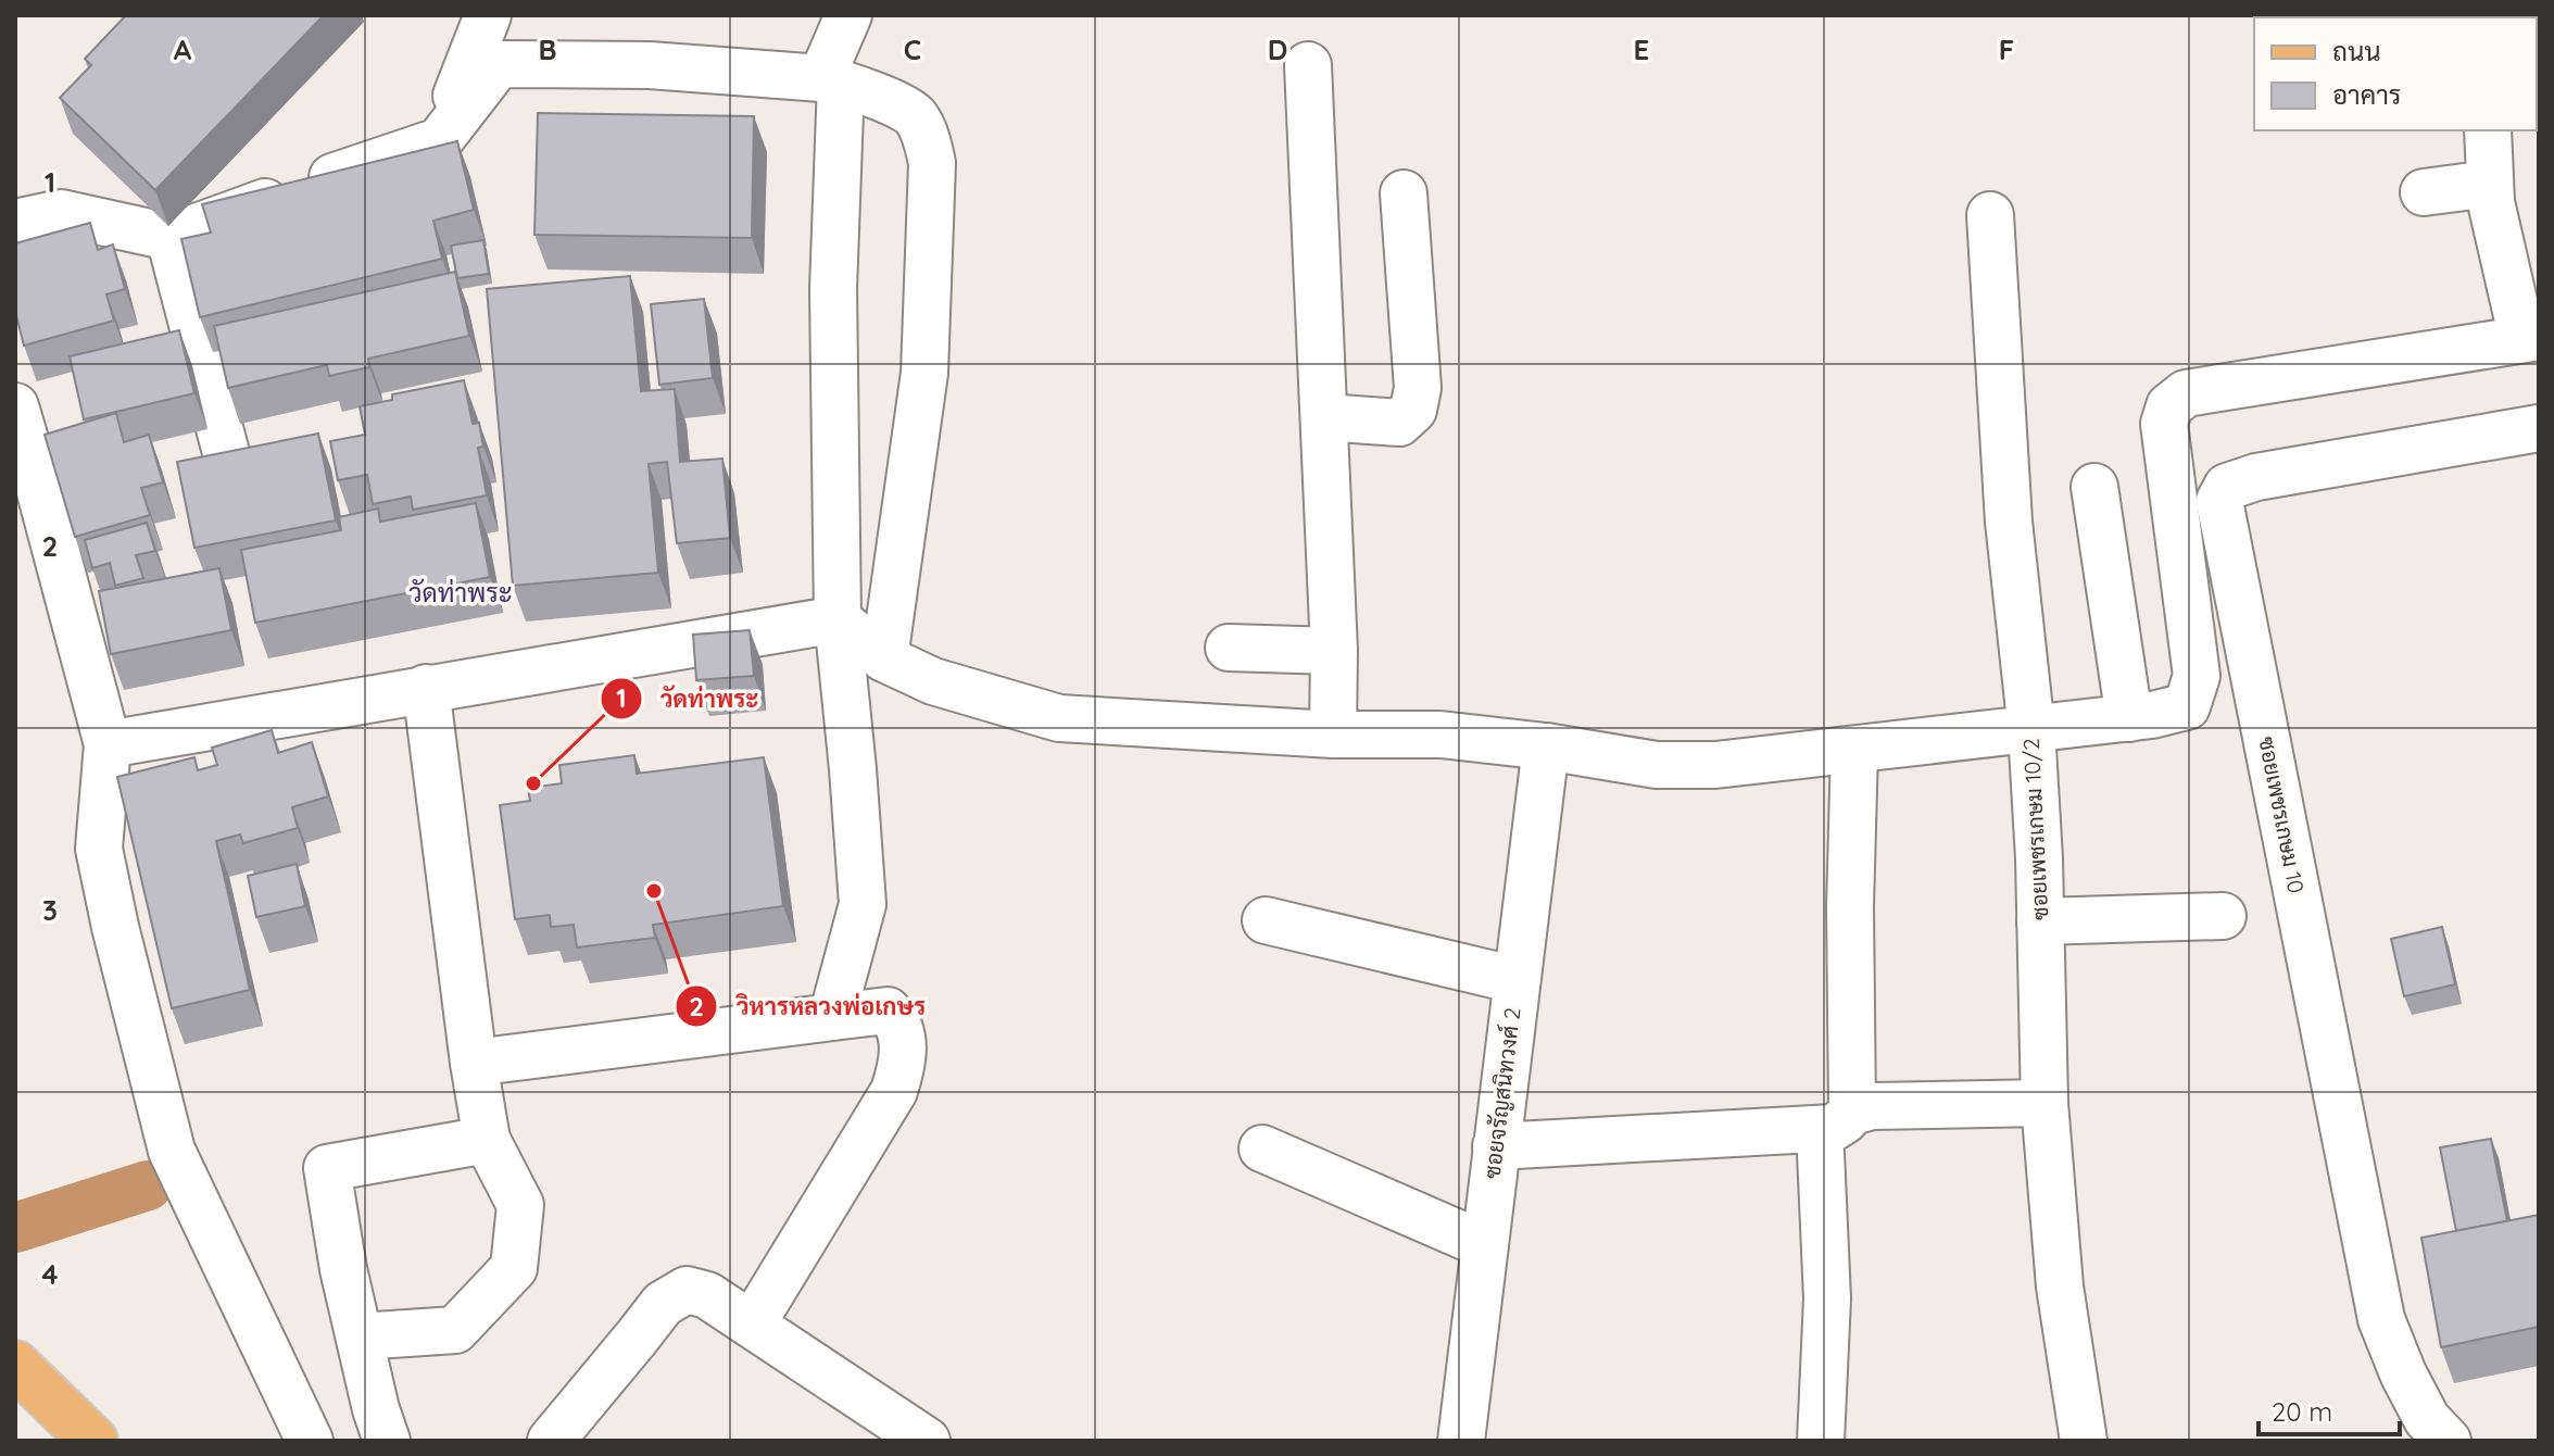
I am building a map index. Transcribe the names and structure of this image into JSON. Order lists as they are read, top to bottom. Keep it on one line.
{"streets":{"street":["ซอยเพชรเกษม 10","ซอยเพชรเกษม 10/2","ซอยจรัญสนิทวงศ์ 2"]},"districts":["วัดท่าพระ"],"places":["วัดท่าพระ","วิหารหลวงพ่อเกษร"],"legend":["ถนน","อาคาร"],"scale_bar":"20 m","grid":{"columns":["A","B","C","D","E","F"],"rows":["1","2","3","4"]}}
